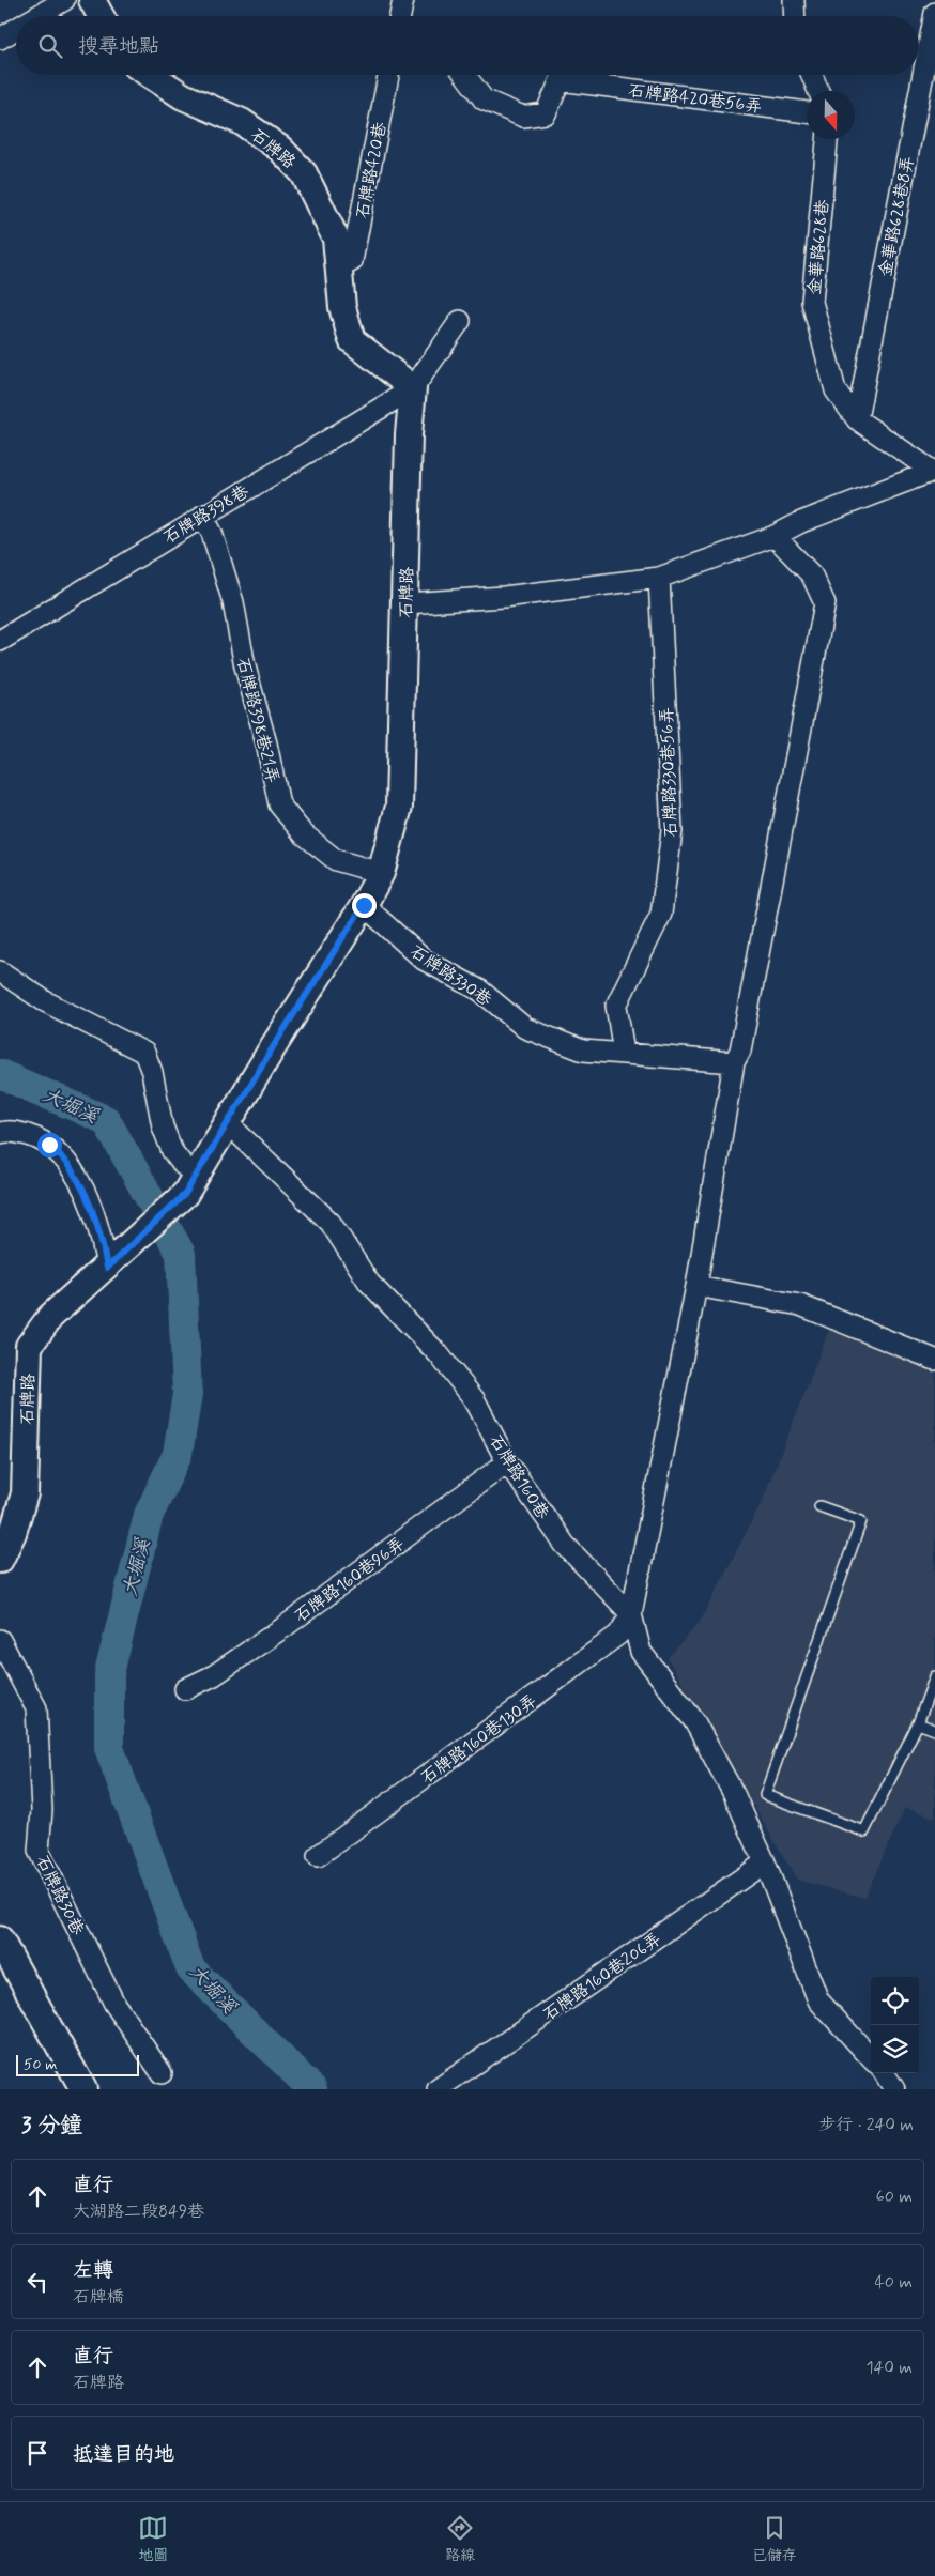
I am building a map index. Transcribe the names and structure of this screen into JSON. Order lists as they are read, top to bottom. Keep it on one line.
{"streets":{"street":["石牌路420巷56弄","石牌路","石牌路420巷","金華路628巷8弄","金華路628巷","石牌路398巷","石牌路398巷21弄","石牌路330巷56弄","石牌路330巷","石牌路160巷","石牌路160巷96弄","石牌路160巷130弄","石牌路30巷","石牌路160巷206弄"]},"crossings":[["石牌路","石牌路420巷"],["石牌路","石牌路398巷"],["石牌路","石牌路398巷21弄"],["石牌路","石牌路330巷"],["石牌路","石牌路160巷"],["金華路628巷8弄","金華路628巷"],["石牌路398巷","石牌路398巷21弄"],["石牌路330巷56弄","石牌路330巷"],["石牌路160巷","石牌路160巷96弄"],["石牌路160巷","石牌路160巷130弄"],["石牌路160巷","石牌路160巷206弄"]],"water":["大堀溪"],"scale_bar":"50 m","north":"bottom","page":{"search":"搜尋地點","scale":"50 m","heading":["3 分鐘","步行 · 240 m"],"list":[["直行","大湖路二段849巷","60 m"],["左轉","石牌橋","40 m"],["直行","石牌路","140 m"],"抵達目的地"],"nav":["地圖","路線","已儲存"]}}
